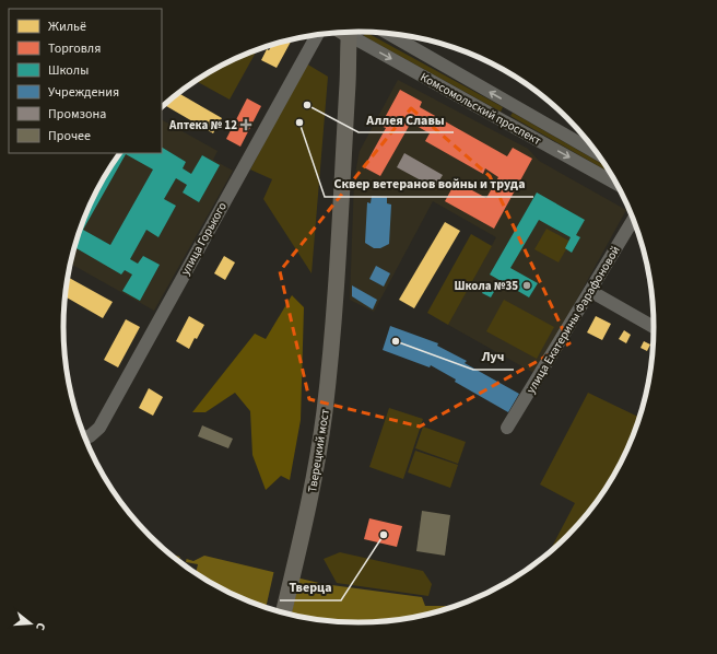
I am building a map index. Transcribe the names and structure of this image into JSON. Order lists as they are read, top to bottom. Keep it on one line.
{"streets":{"main road":["Тверецкий мост"],"street":["Комсомольский проспект","улица Горького","улица Екатерины Фарафоновой"]},"places":{"other":["Аллея Славы","Сквер ветеранов войны и труда","Школа №35","Луч","Тверца"],"health":["Аптека № 12"]},"legend":["Жильё","Торговля","Школы","Учреждения","Промзона","Прочее"],"north":"right"}
